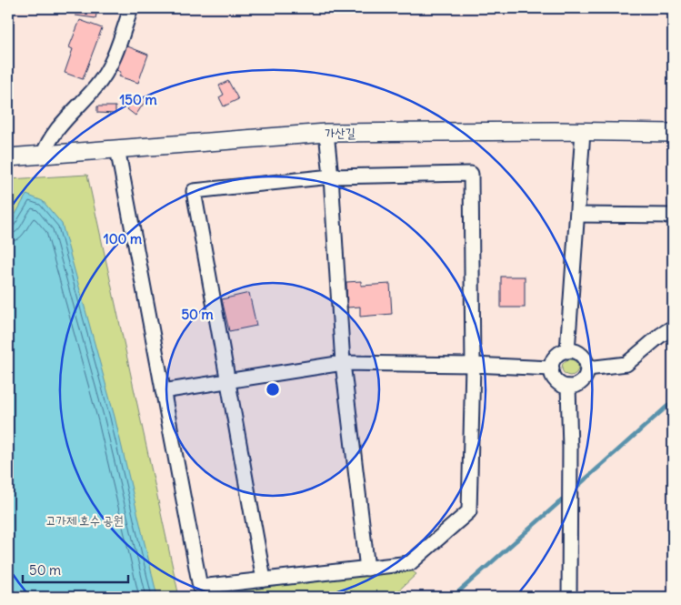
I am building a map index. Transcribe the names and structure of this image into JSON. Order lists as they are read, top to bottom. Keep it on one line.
{"streets":{"street":["가산길"]},"parks":["고가제 호수 공원"],"scale_bar":"50 m","rings":["150 m","100 m","50 m"]}
